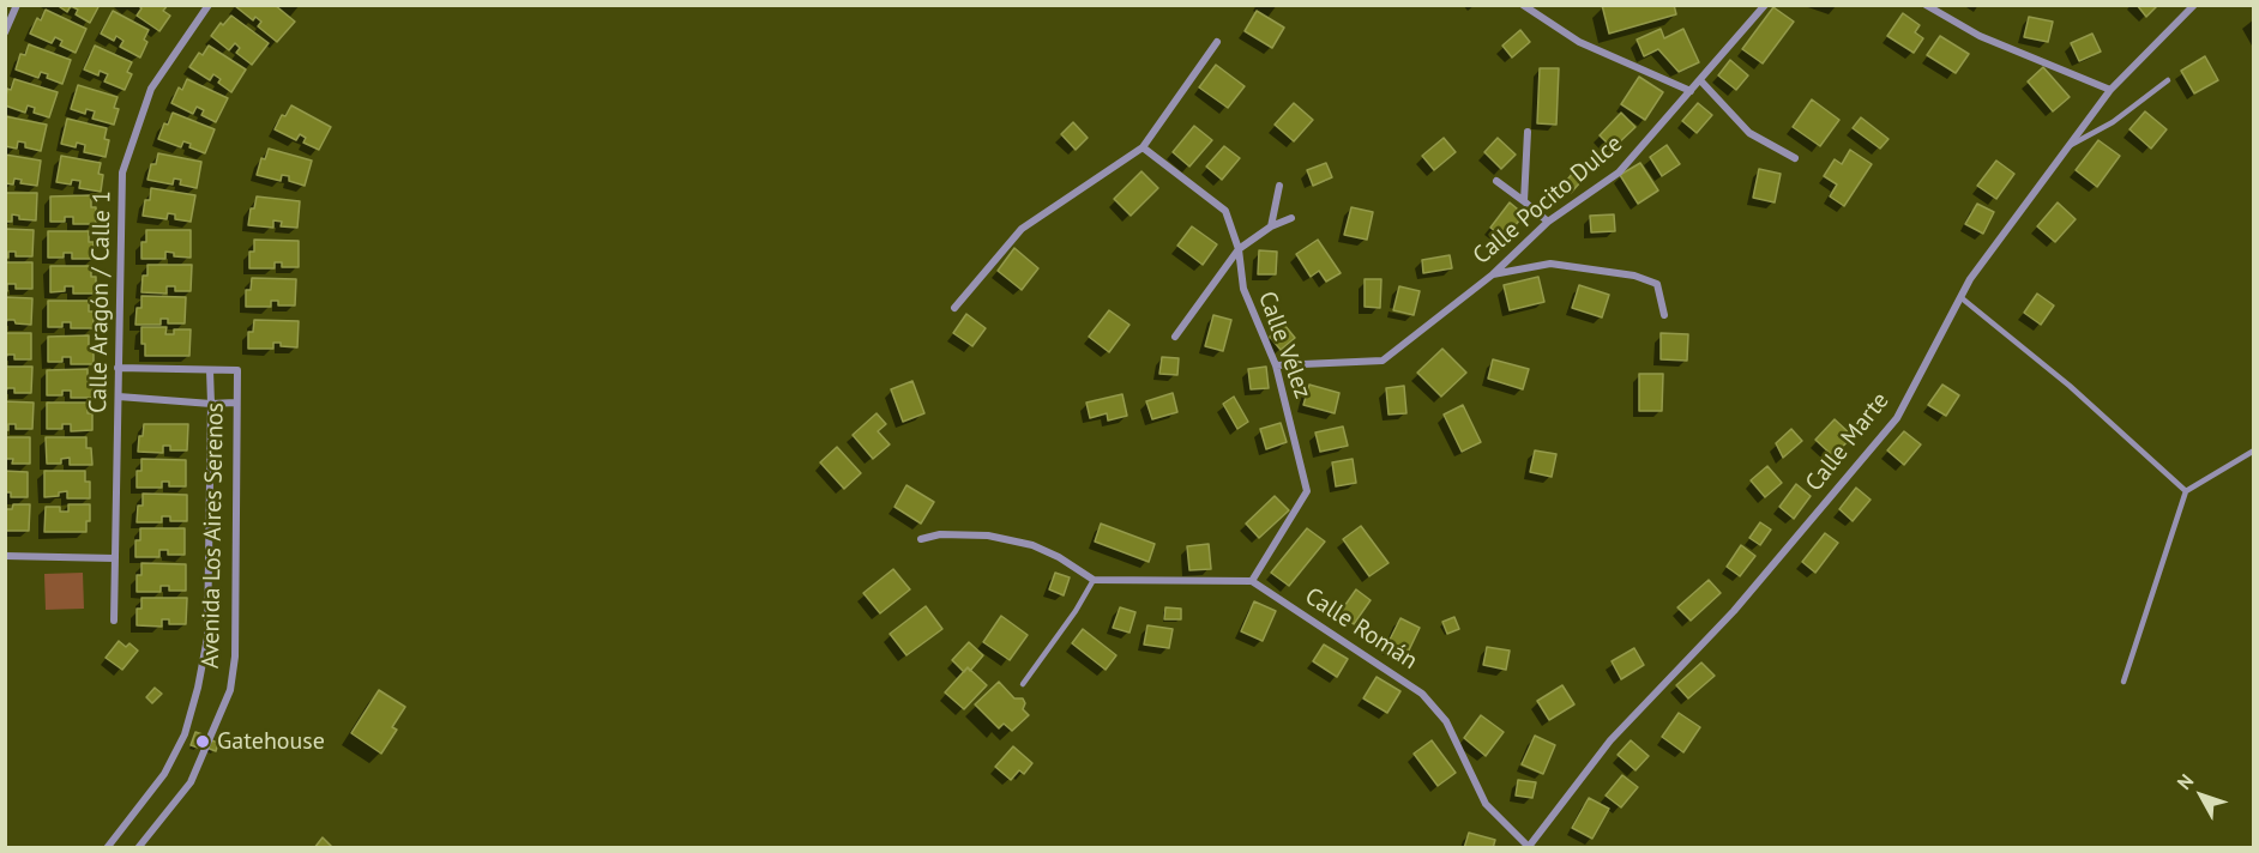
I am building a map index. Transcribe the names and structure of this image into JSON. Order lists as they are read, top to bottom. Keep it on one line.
{"streets":{"street":["Calle Pocito Dulce","Calle Aragón / Calle 1","Calle Vélez","Calle Marte","Avenida Los Aires Serenos","Calle Román"]},"crossings":[["Calle Pocito Dulce","Calle Vélez"],["Calle Vélez","Calle Román"],["Calle Marte","Calle Román"]],"places":["Gatehouse"],"north":"top left"}
